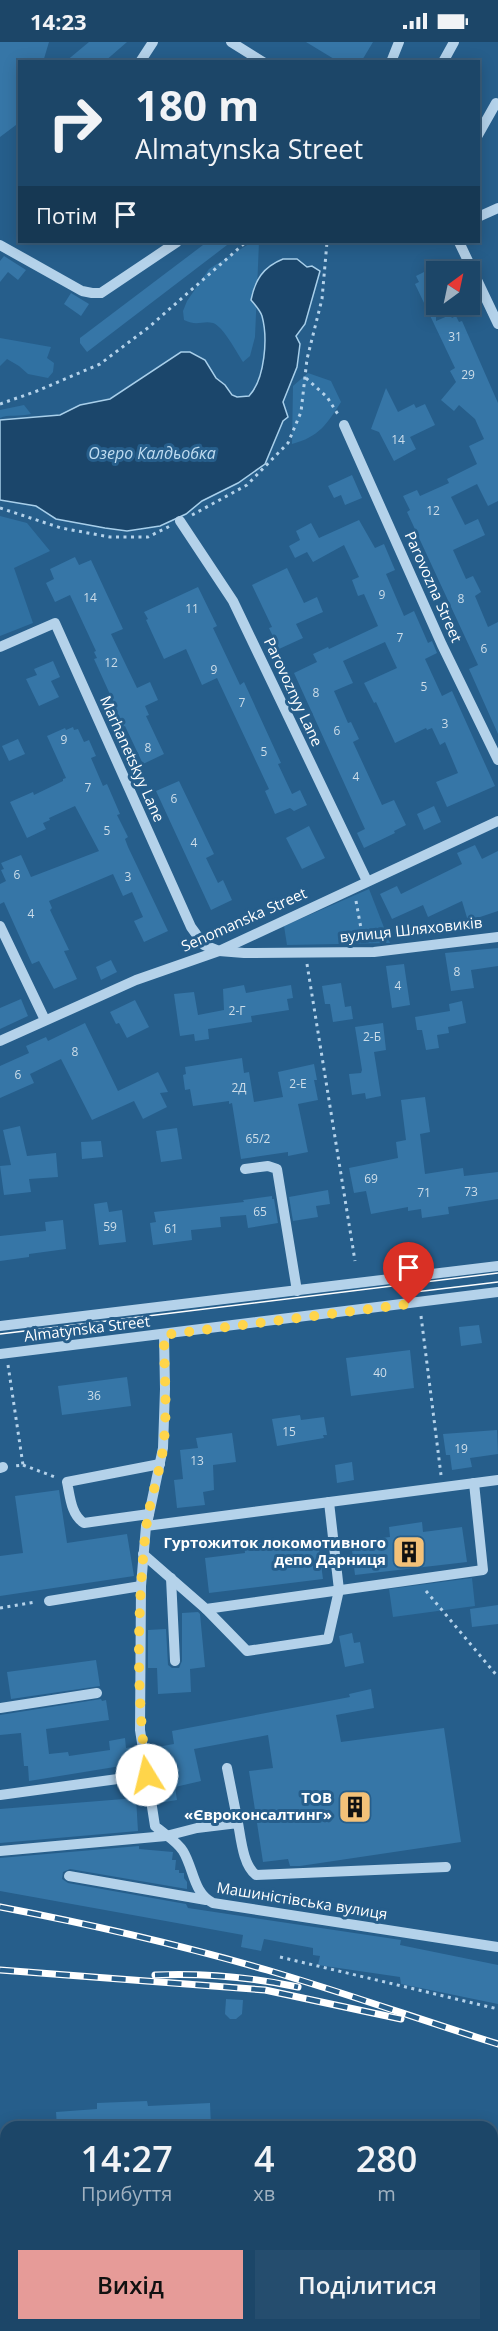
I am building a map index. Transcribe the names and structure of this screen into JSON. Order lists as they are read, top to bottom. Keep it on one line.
{"streets":{"street":["Parovozna Street","Parovoznyy Lane","Marhanetskyy Lane","Senomanska Street","вулиця Шляховиків","Almatynska Street","Машиністівська вулиця"]},"crossings":[["Parovoznyy Lane","Senomanska Street"],["Marhanetskyy Lane","Senomanska Street"],["Marhanetskyy Lane","вулиця Шляховиків"],["Senomanska Street","вулиця Шляховиків"],["Almatynska Street","Машиністівська вулиця"]],"water":["Озеро Калдьобка"],"places":{"building":["Гуртожиток локомотивного депо Дарниця","ТОВ «Євроконсалтинг»"]},"house_numbers":["31","29","14","12","9","14","8","11","7","6","12","9","5","8","7","3","6","9","8","5","4","7","6","5","4","6","3","4","8","4","2-Г","2-Б","8","6","2-Е","2Д","65/2","69","73","71","65","59","61","40","36","15","19","13"],"north":"top right","page":{"status":"14:23","turn":["180 m","Almatynska Street"],"then":"Потім","eta":["14:27","Прибуття","4","хв","280","m"],"buttons":["Вихід","Поділитися"]}}
